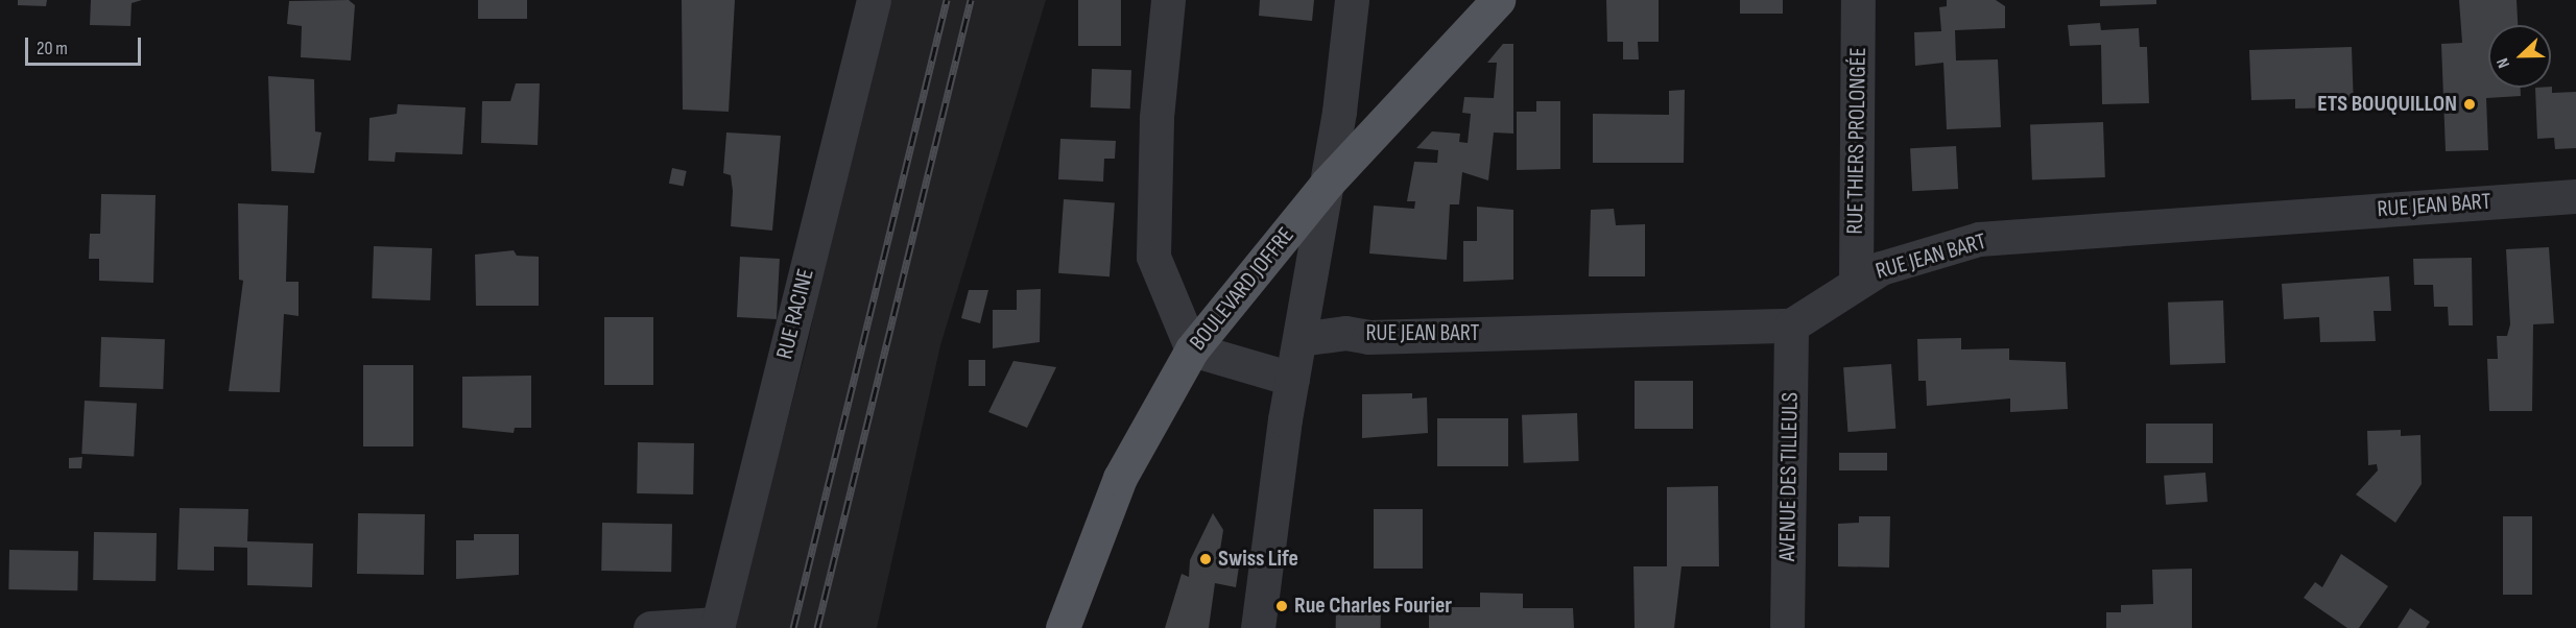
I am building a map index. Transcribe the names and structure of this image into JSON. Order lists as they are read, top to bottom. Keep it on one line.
{"streets":{"main road":["BOULEVARD JOFFRE"],"street":["RUE THIERS PROLONGÉE","RUE JEAN BART","RUE RACINE","AVENUE DES TILLEULS"]},"crossings":[["RUE THIERS PROLONGÉE","RUE JEAN BART"],["RUE JEAN BART","AVENUE DES TILLEULS"]],"places":["ETS BOUQUILLON","Swiss Life","Rue Charles Fourier"],"scale_bar":"20 m","north":"left"}
